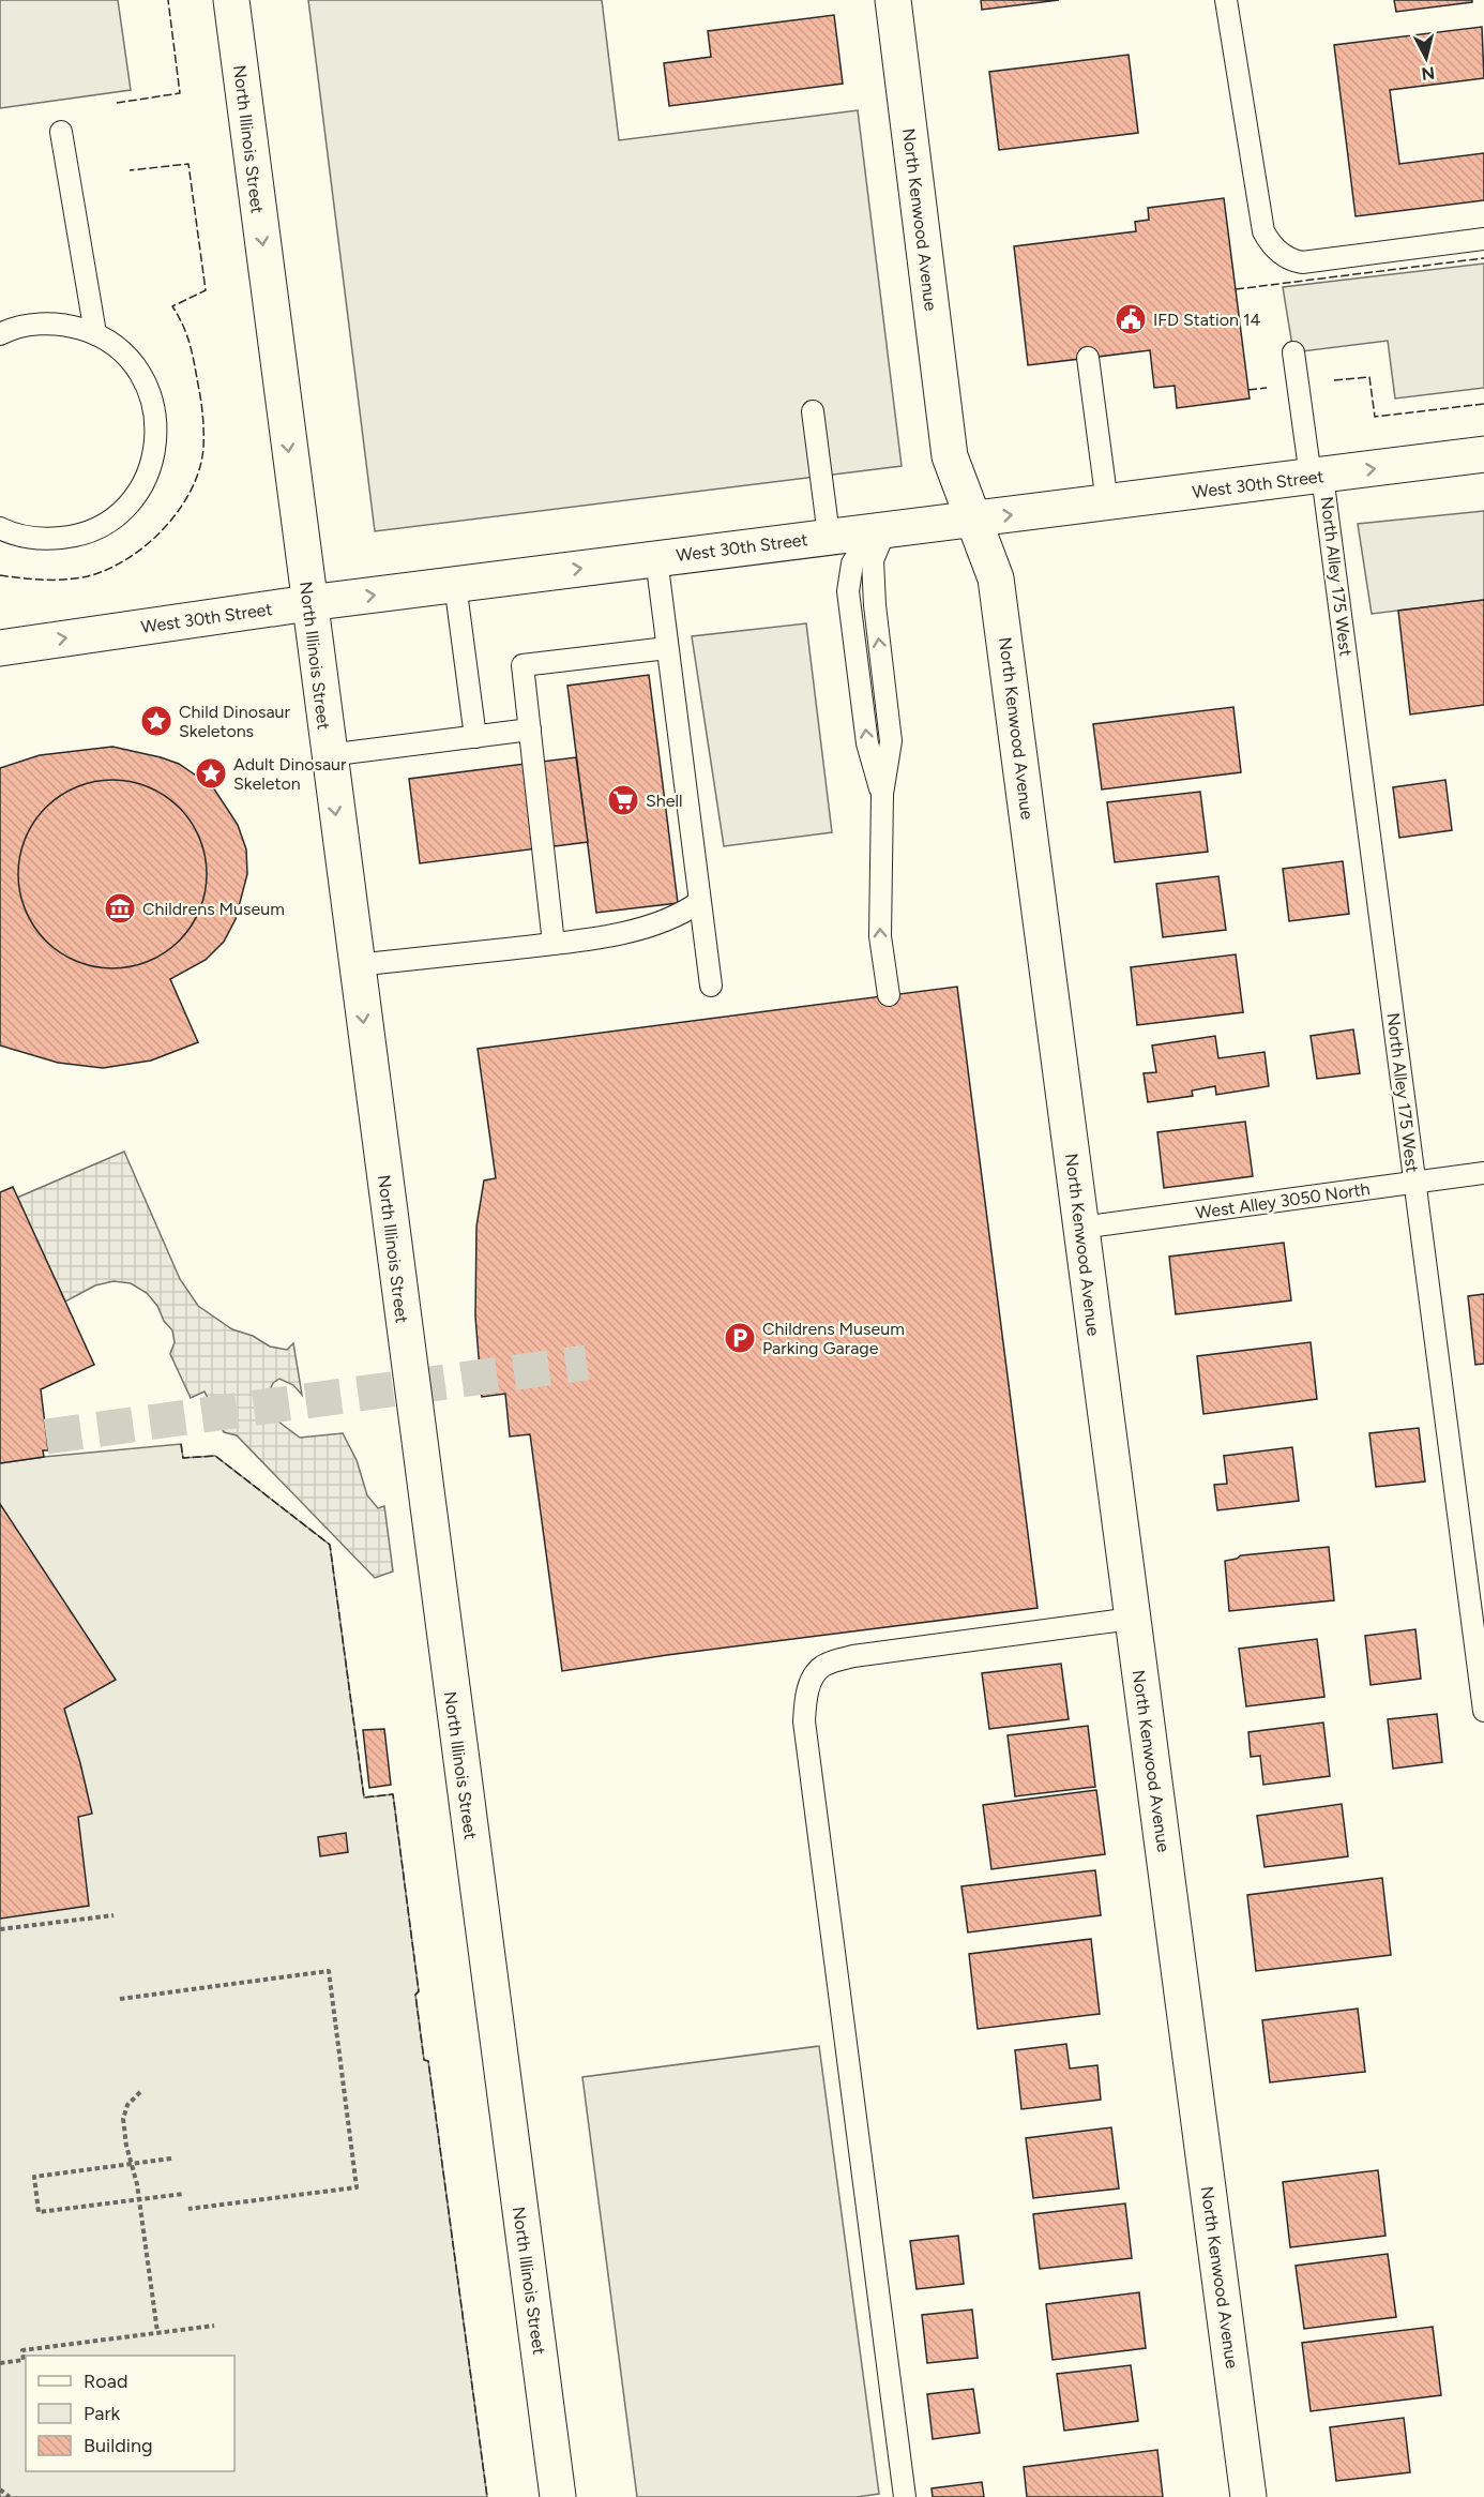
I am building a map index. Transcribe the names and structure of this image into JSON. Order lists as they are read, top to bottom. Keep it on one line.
{"streets":{"main road":["North Illinois Street","North Kenwood Avenue","West 30th Street"],"lane":["North Alley 175 West","West Alley 3050 North"]},"crossings":[["North Illinois Street","West 30th Street"],["North Kenwood Avenue","West 30th Street"],["North Kenwood Avenue","West Alley 3050 North"],["West 30th Street","North Alley 175 West"],["North Alley 175 West","West Alley 3050 North"]],"one_way":["North Illinois Street","West 30th Street"],"places":{"public building":["IFD Station 14"],"place":["Child Dinosaur Skeletons","Adult Dinosaur Skeleton"],"supermarket":["Shell"],"museum":["Childrens Museum"],"parking":["Childrens Museum Parking Garage"]},"legend":["Road","Park","Building"],"north":"bottom"}
